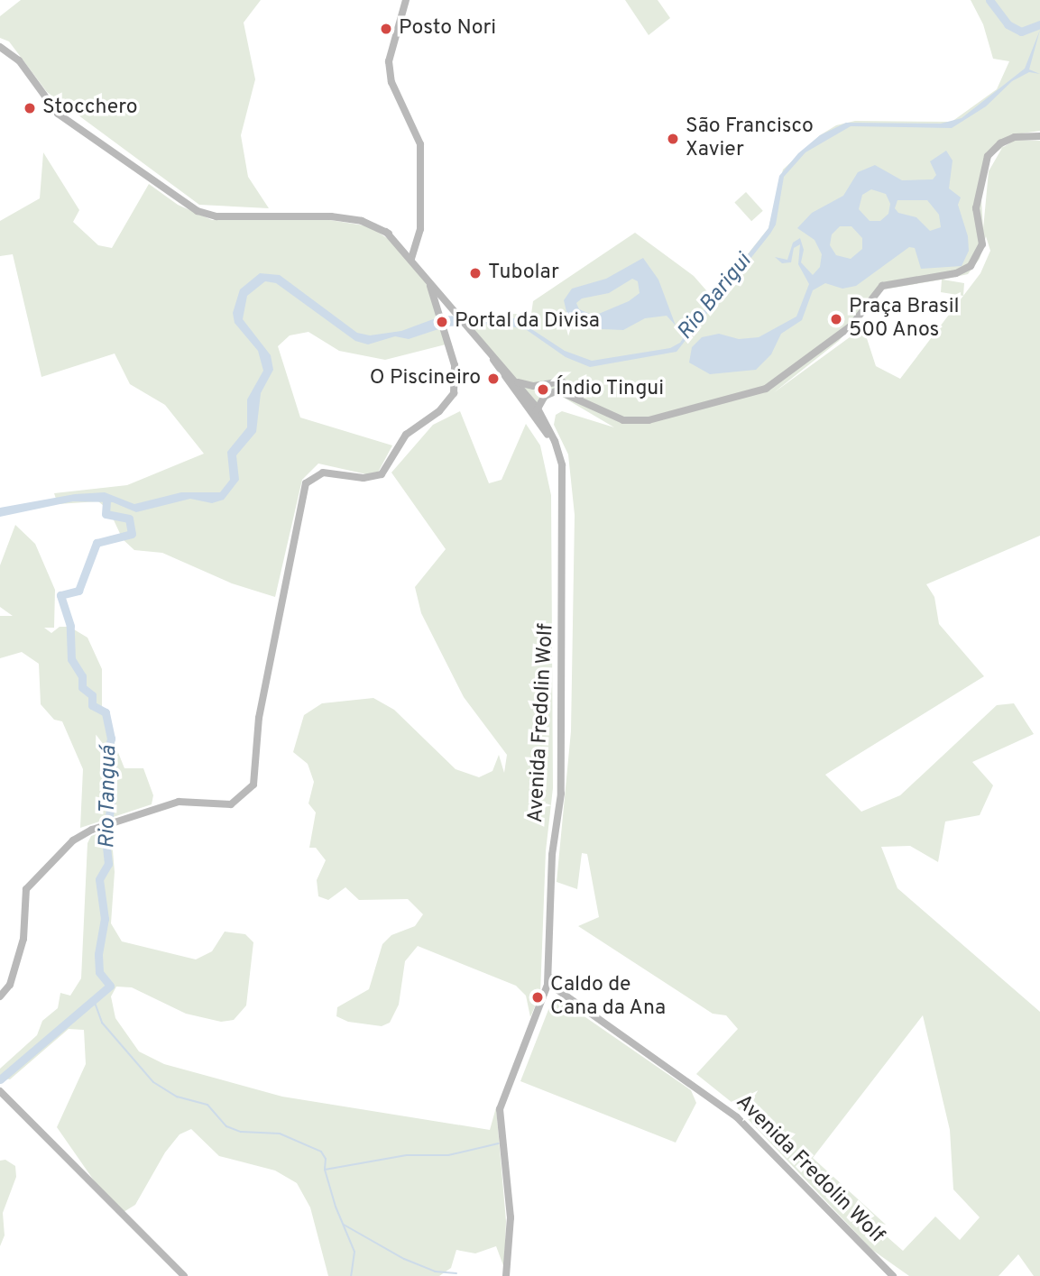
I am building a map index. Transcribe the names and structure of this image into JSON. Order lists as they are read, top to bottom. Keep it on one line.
{"streets":{"main road":["Avenida Fredolin Wolf"]},"water":["Rio Barigui","Rio Tanguá"],"places":["Posto Nori","Stocchero","São Francisco Xavier","Tubolar","Praça Brasil 500 Anos","Portal da Divisa","O Piscineiro","Índio Tingui","Caldo de Cana da Ana"]}
